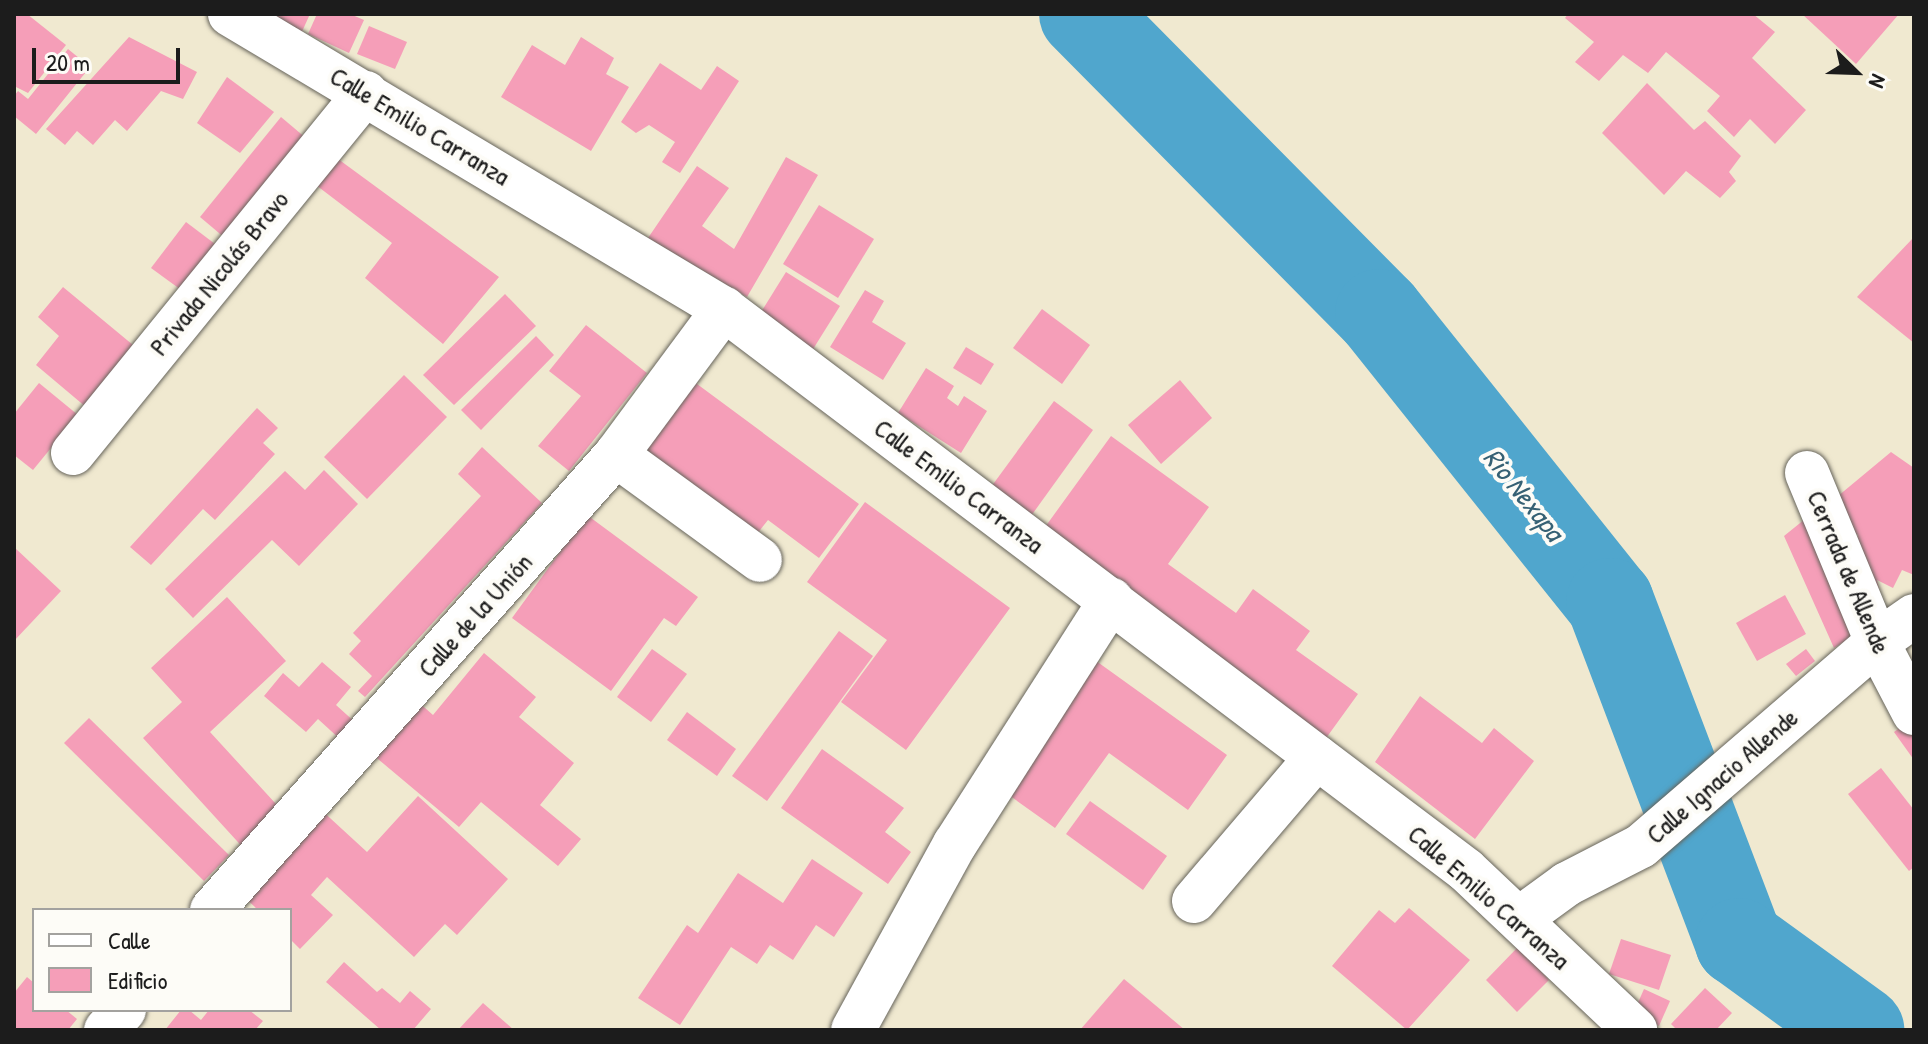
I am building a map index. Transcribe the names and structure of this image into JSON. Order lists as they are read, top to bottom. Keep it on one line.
{"streets":{"street":["Calle Emilio Carranza","Privada Nicolás Bravo","Cerrada de Allende","Calle de la Unión","Calle Ignacio Allende"]},"crossings":[["Calle Emilio Carranza","Privada Nicolás Bravo"],["Calle Emilio Carranza","Calle de la Unión"],["Calle Emilio Carranza","Calle Ignacio Allende"],["Cerrada de Allende","Calle Ignacio Allende"]],"water":["Rio Nexapa"],"legend":["Calle","Edificio"],"scale_bar":"20 m","north":"bottom right"}
